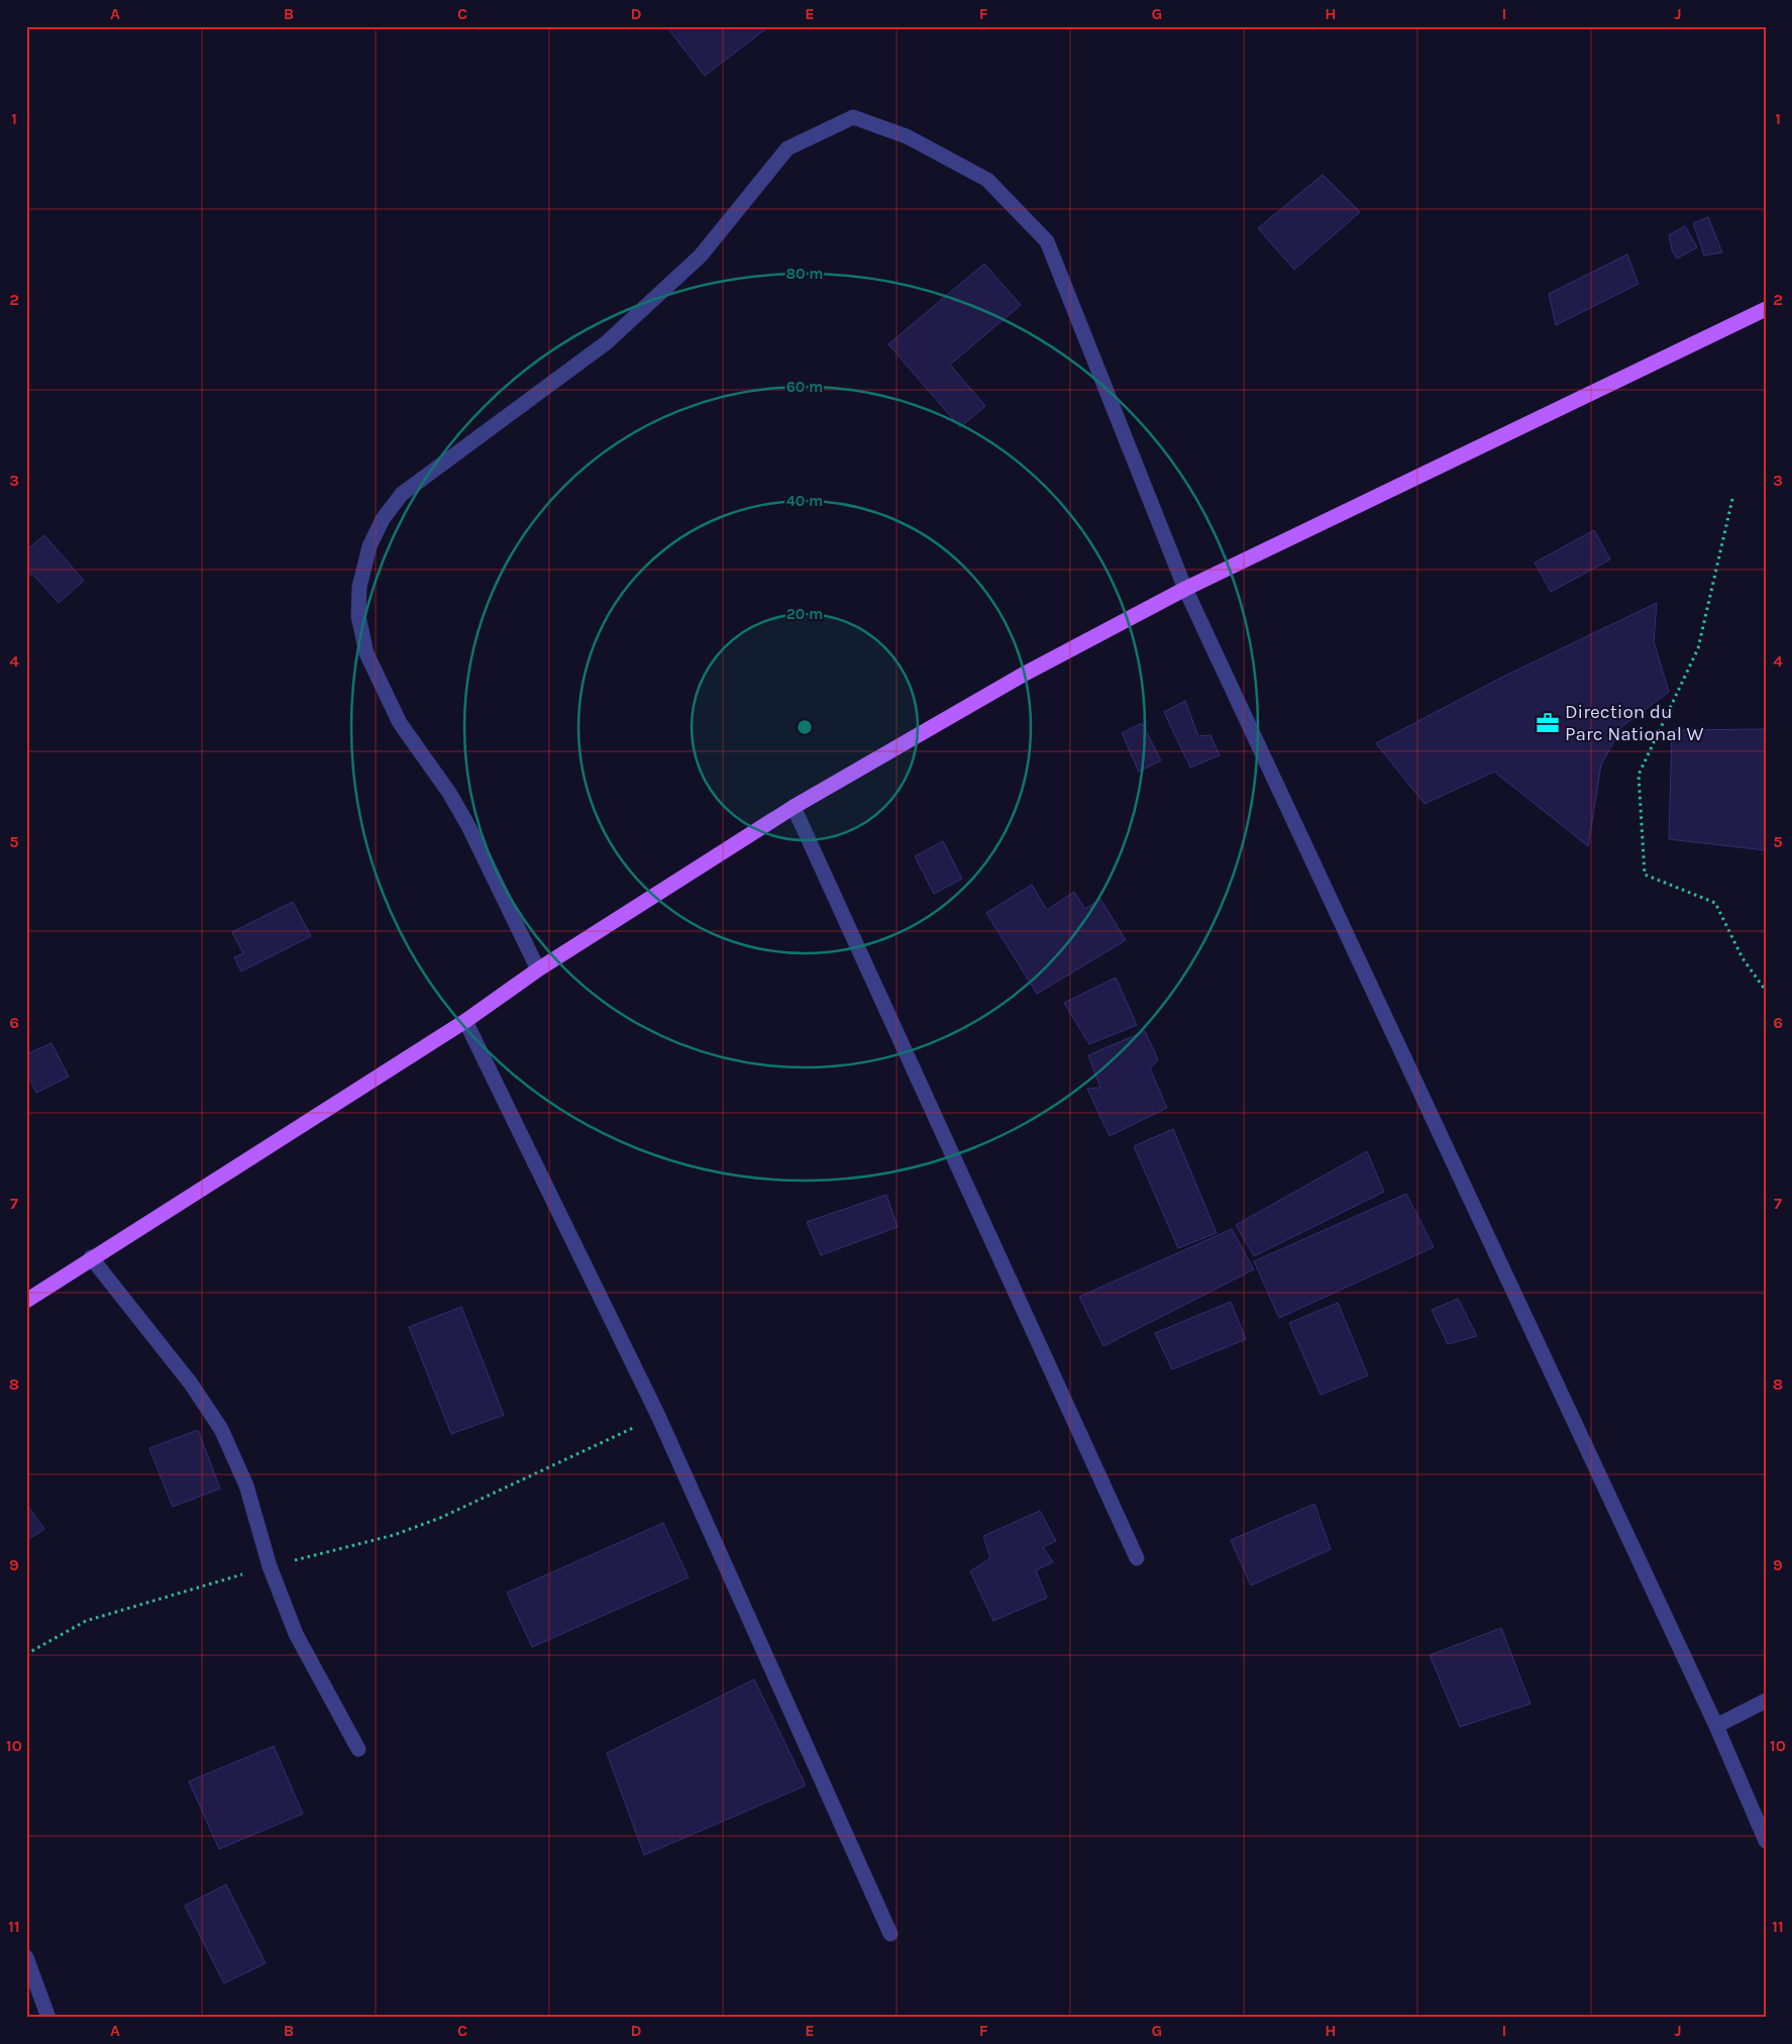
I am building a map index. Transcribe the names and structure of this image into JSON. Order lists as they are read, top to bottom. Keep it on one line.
{"places":{"office":["Direction du Parc National W"]},"grid":{"columns":["A","B","C","D","E","F","G","H","I","J"],"rows":["1","2","3","4","5","6","7","8","9","10","11"]},"rings":["80 m","60 m","40 m","20 m"]}
